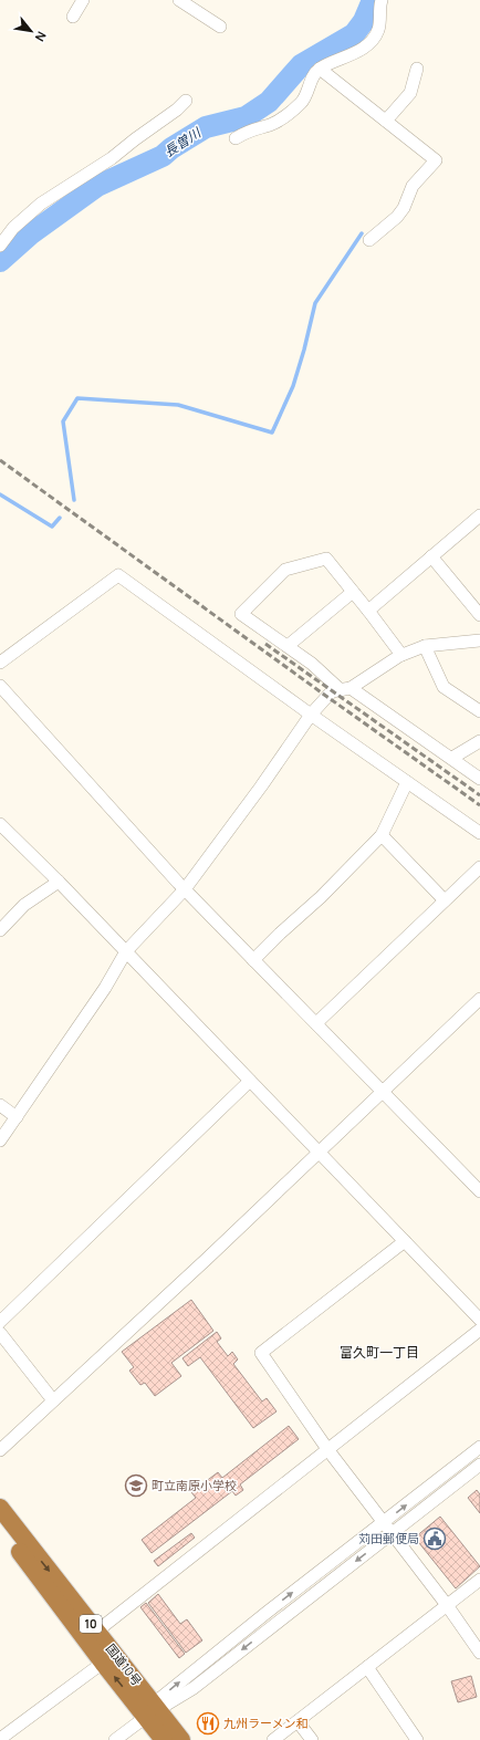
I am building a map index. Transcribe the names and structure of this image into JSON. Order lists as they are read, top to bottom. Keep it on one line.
{"streets":{"highway":["10","国道10号"]},"districts":["富久町一丁目"],"water":["長曽川"],"places":{"school or university":["町立南原小学校"],"public building":["苅田郵便局"],"restaurant":["九州ラーメン和"]},"north":"bottom right"}
